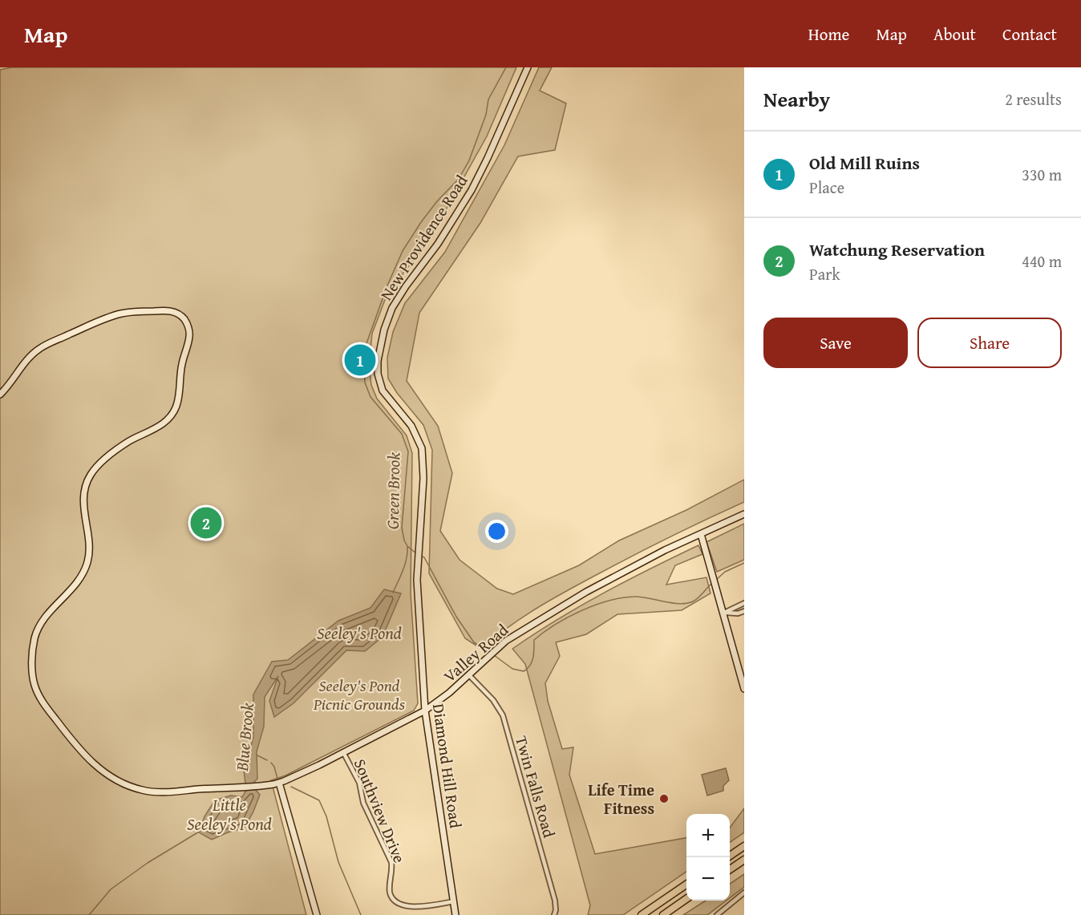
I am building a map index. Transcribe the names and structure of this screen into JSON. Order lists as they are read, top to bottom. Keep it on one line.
{"streets":{"main road":["New Providence Road","Valley Road","Diamond Hill Road"],"street":["Twin Falls Road","Southview Drive"]},"crossings":[["New Providence Road","Diamond Hill Road"],["Valley Road","Diamond Hill Road"],["Valley Road","Twin Falls Road"],["Valley Road","Southview Drive"],["Diamond Hill Road","Southview Drive"]],"water":["Green Brook","Seeley's Pond","Blue Brook","Little Seeley's Pond"],"parks":["Seeley's Pond Picnic Grounds"],"places":["Life Time Fitness"],"page":{"header":"Map","nav":["Home","Map","About","Contact"],"heading":["Nearby","2 results"],"list":[{"mark":"1","name":"Old Mill Ruins","note":"Place","value":"330 m"},{"mark":"2","name":"Watchung Reservation","note":"Park","value":"440 m"}],"buttons":["Save","Share"],"pins":["1","2"],"map_buttons":["+","−"]}}
